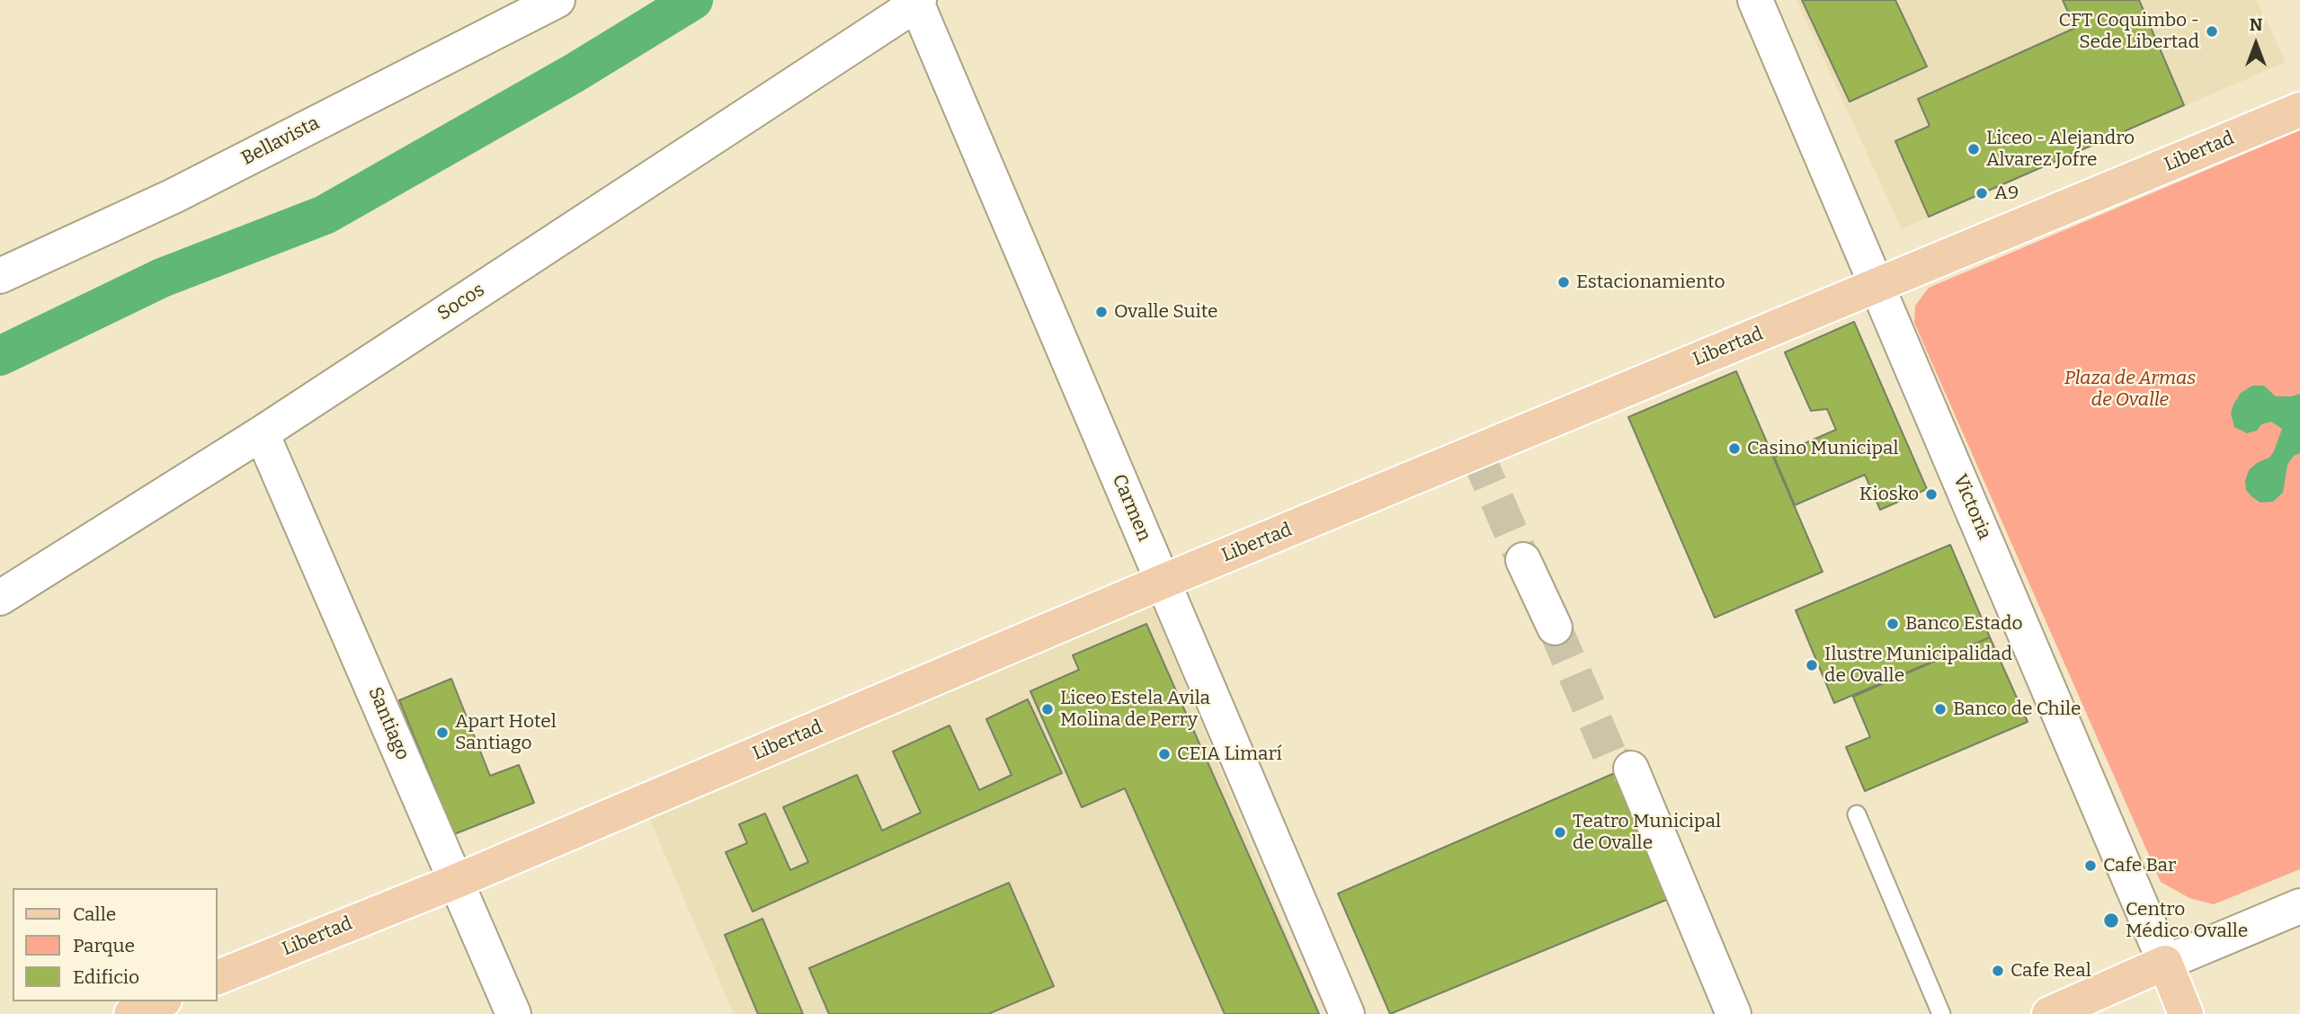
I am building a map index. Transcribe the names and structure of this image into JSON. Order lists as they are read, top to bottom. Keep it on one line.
{"streets":{"main road":["Libertad","Victoria"],"street":["Bellavista","Socos","Carmen","Santiago"]},"crossings":[["Libertad","Victoria"],["Libertad","Carmen"],["Libertad","Santiago"],["Socos","Carmen"],["Socos","Santiago"]],"parks":["Plaza de Armas de Ovalle"],"places":["CFT Coquimbo - Sede Libertad","Liceo - Alejandro Alvarez Jofre","A9","Estacionamiento","Ovalle Suite","Casino Municipal","Kiosko","Banco Estado","Ilustre Municipalidad de Ovalle","Liceo Estela Avila Molina de Perry","Banco de Chile","Apart Hotel Santiago","CEIA Limarí","Teatro Municipal de Ovalle","Cafe Bar","Centro Médico Ovalle","Cafe Real"],"legend":["Calle","Parque","Edificio"],"north":"top"}
